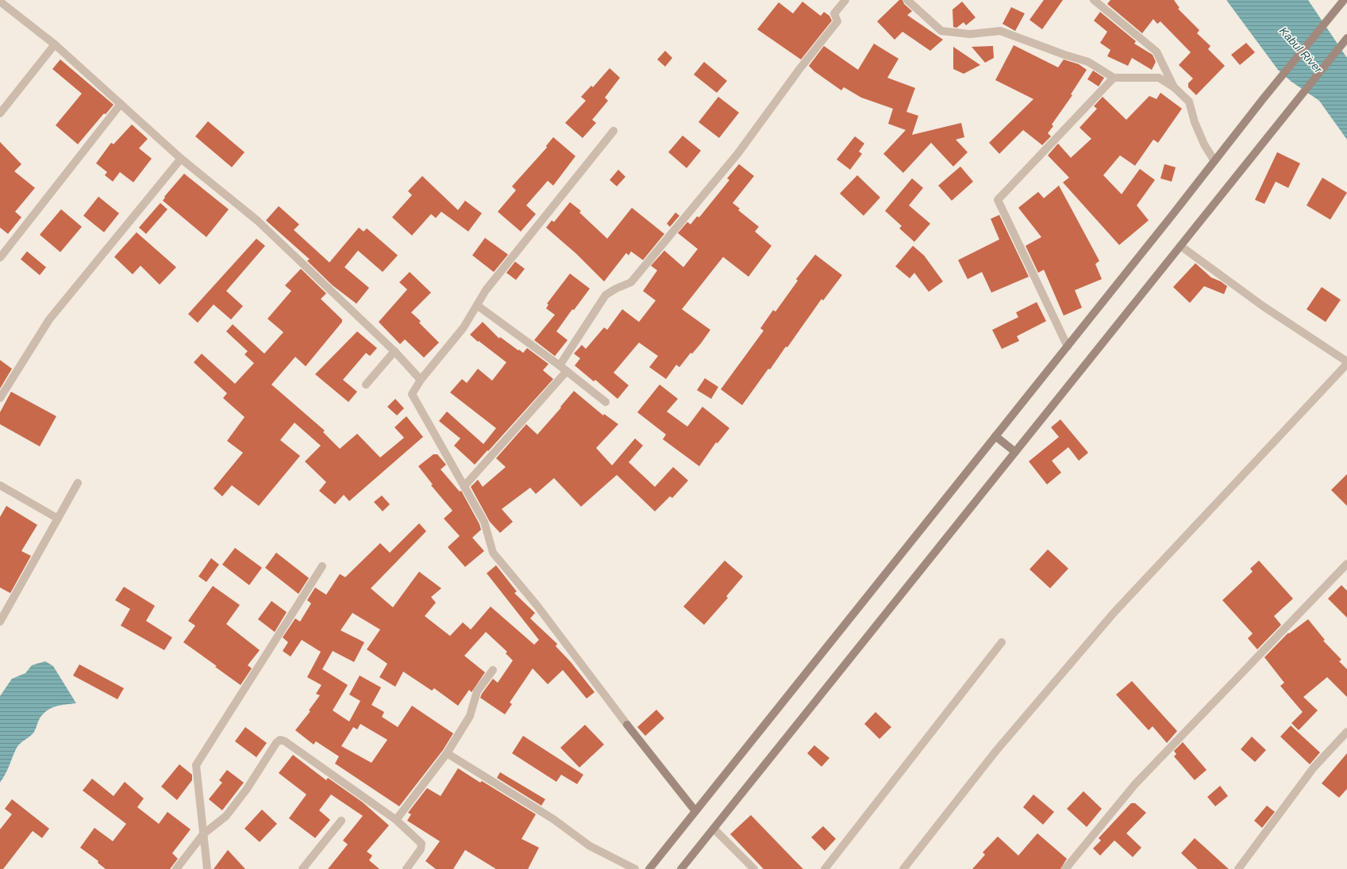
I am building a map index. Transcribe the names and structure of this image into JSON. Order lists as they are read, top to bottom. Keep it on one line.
{"water":["Kabul River"]}
